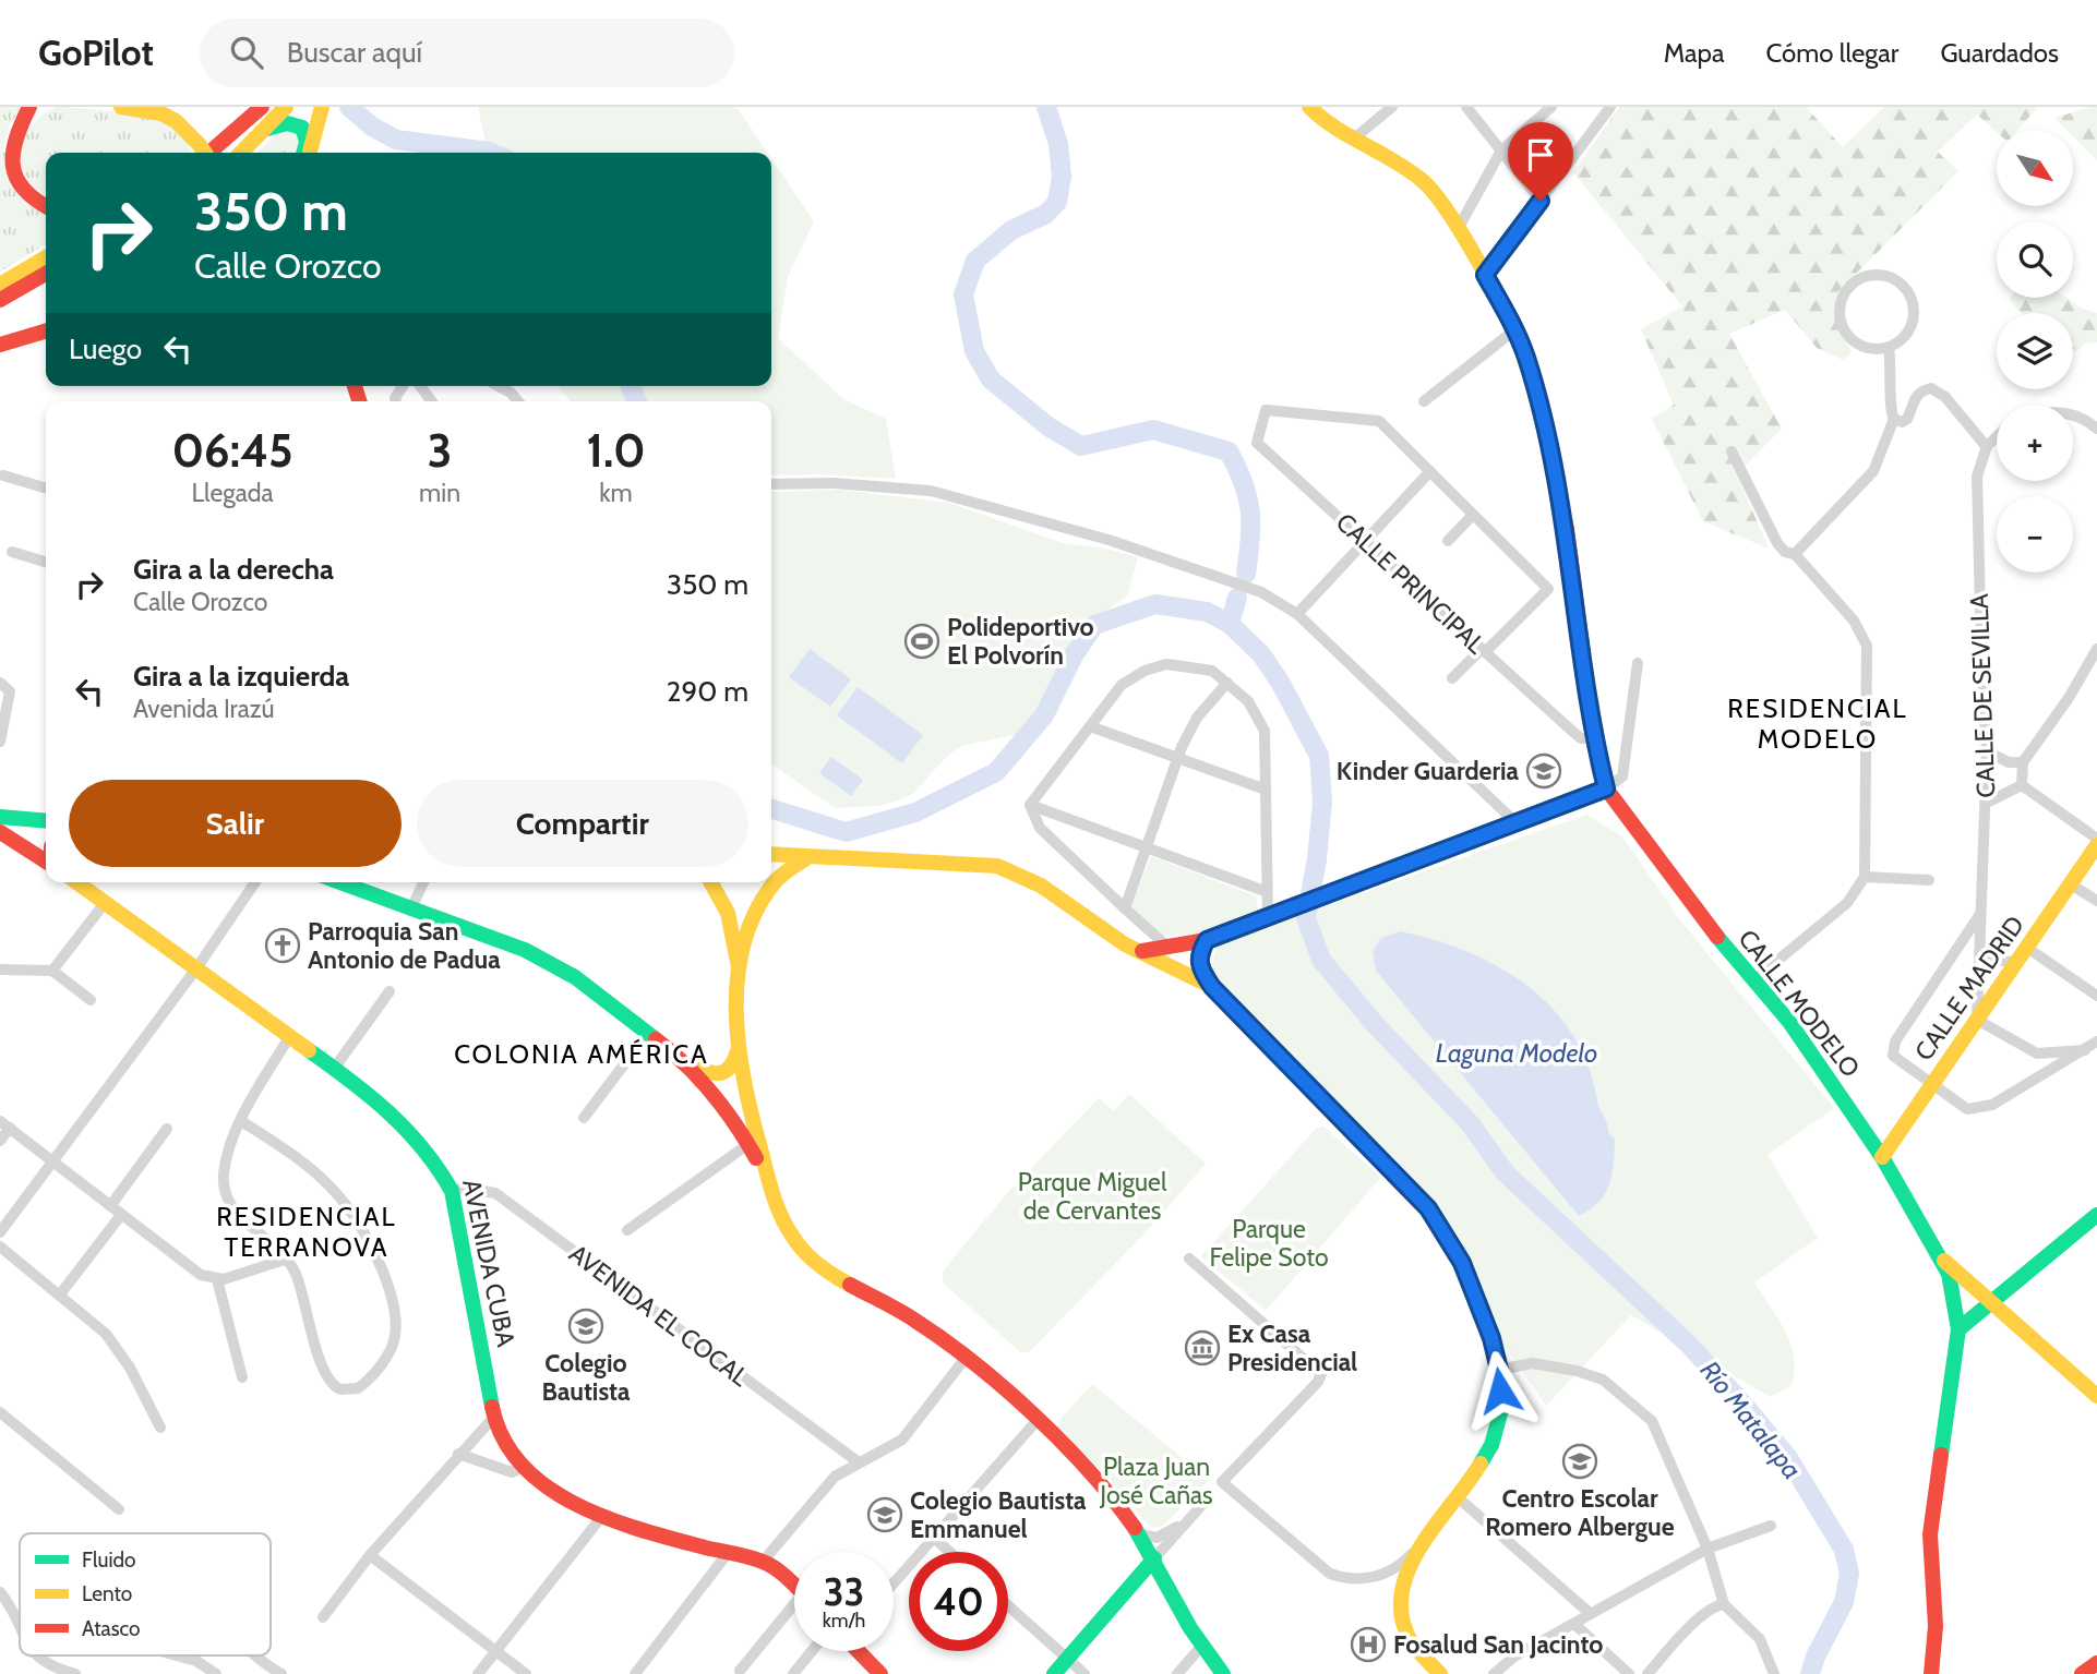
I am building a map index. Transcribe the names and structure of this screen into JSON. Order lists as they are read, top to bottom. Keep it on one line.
{"streets":{"main road":["CALLE MADRID","CALLE MODELO","AVENIDA CUBA"],"street":["CALLE PRINCIPAL","CALLE DE SEVILLA","AVENIDA EL COCAL"]},"crossings":[["CALLE DE SEVILLA","CALLE MADRID"],["CALLE MADRID","CALLE MODELO"],["AVENIDA CUBA","AVENIDA EL COCAL"]],"districts":["RESIDENCIAL MODELO","COLONIA AMÉRICA","RESIDENCIAL TERRANOVA"],"water":["Laguna Modelo","Río Matalapa"],"parks":["Parque Miguel de Cervantes","Parque Felipe Soto","Plaza Juan José Cañas"],"places":{"sports":["Polideportivo El Polvorín"],"school or university":["Kinder Guarderia","Colegio Bautista","Centro Escolar Romero Albergue","Colegio Bautista Emmanuel"],"church":["Parroquia San Antonio de Padua"],"museum":["Ex Casa Presidencial"],"hospital":["Fosalud San Jacinto"]},"legend":["Fluido","Lento","Atasco"],"north":"bottom right","page":{"header":"GoPilot","search":"Buscar aquí","nav":["Mapa","Cómo llegar","Guardados"],"map_buttons":["+","−"],"turn":["350 m","Calle Orozco"],"then":"Luego","eta":["06:45","Llegada","3","min","1.0","km"],"list":[{"name":"Gira a la derecha","note":"Calle Orozco","value":"350 m"},{"name":"Gira a la izquierda","note":"Avenida Irazú","value":"290 m"}],"buttons":["Salir","Compartir"],"speed":"33 km/h","limit":"40"}}
